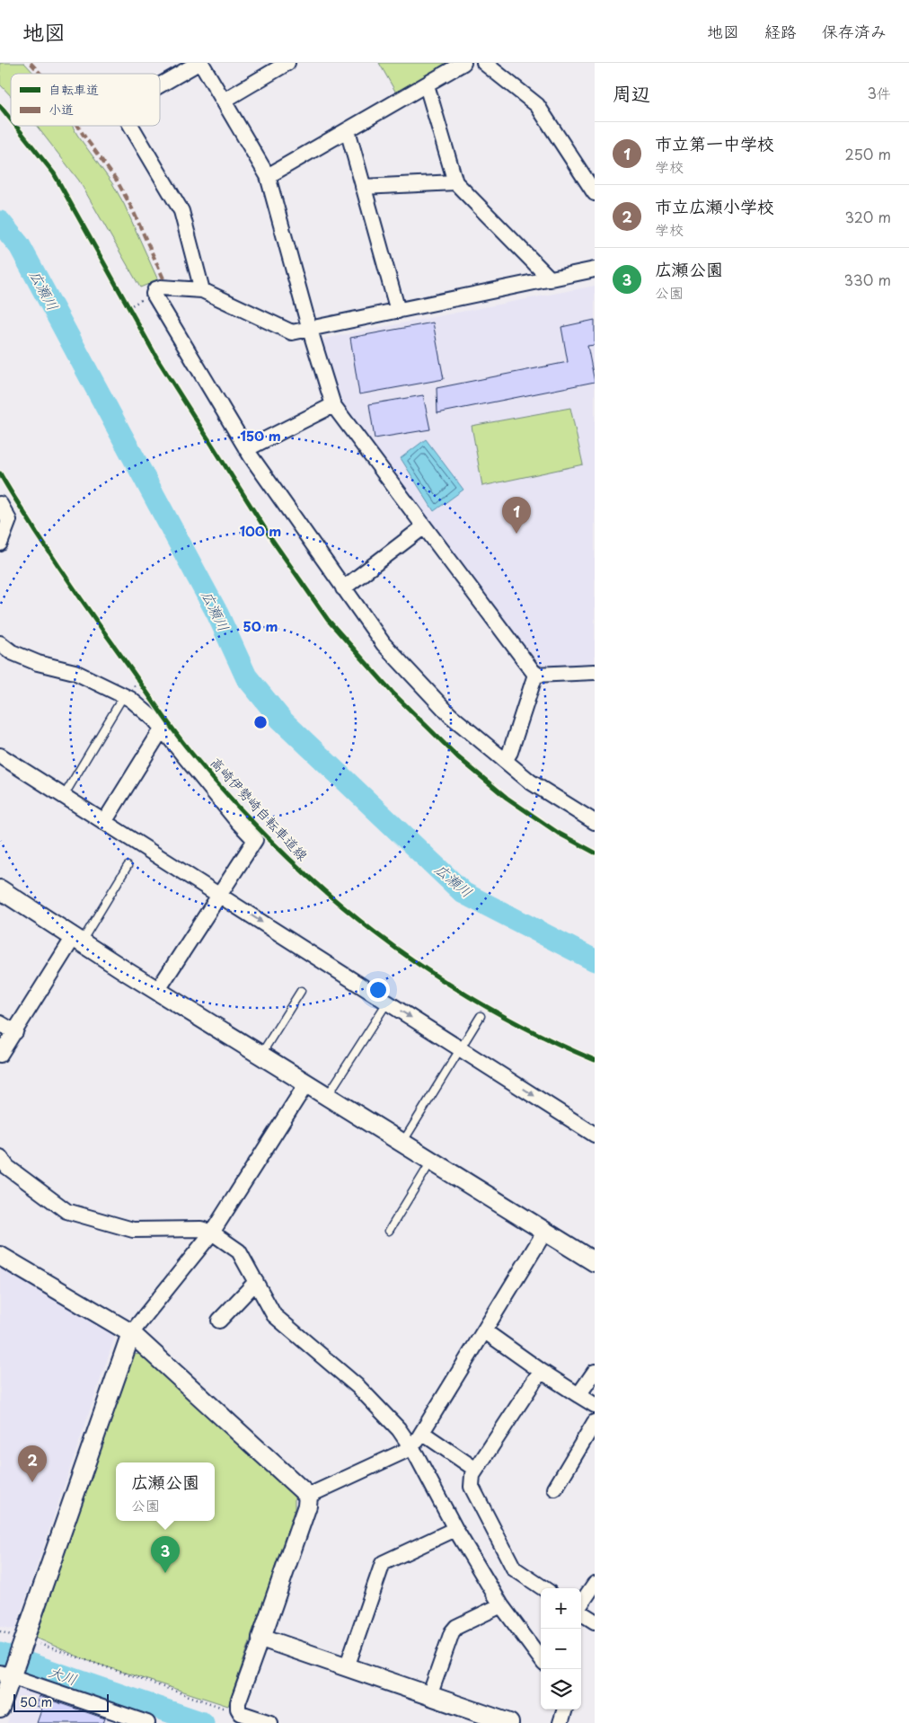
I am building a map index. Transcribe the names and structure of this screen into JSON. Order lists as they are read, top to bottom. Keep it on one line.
{"streets":{"cycle path":["高崎伊勢崎自転車道線"]},"water":["広瀬川","大川"],"legend":["自転車道","小道"],"scale_bar":"50 m","page":{"header":"地図","nav":["地図","経路","保存済み"],"heading":["周辺","3件"],"list":[{"mark":"1","name":"市立第一中学校","note":"学校","value":"250 m"},{"mark":"2","name":"市立広瀬小学校","note":"学校","value":"320 m"},{"mark":"3","name":"広瀬公園","note":"公園","value":"330 m"}],"pins":["1","2","3"],"popup":["広瀬公園","公園"],"map_buttons":["+","−"],"scale":"50 m"},"rings":["150 m","100 m","50 m"]}
